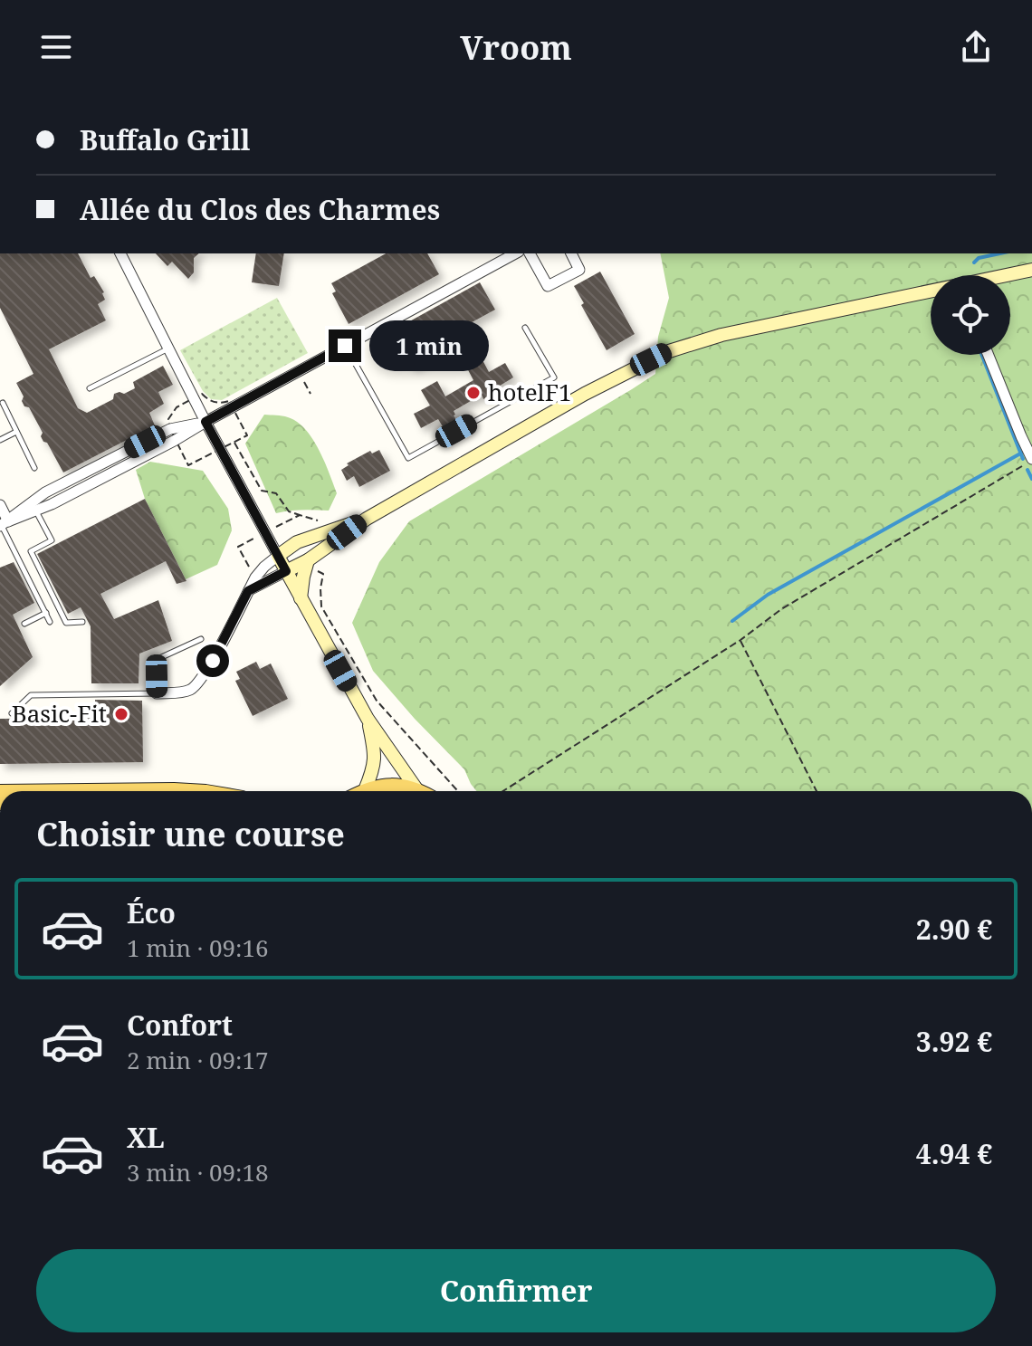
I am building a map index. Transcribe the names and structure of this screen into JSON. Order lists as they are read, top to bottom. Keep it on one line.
{"places":["hotelF1","Basic-Fit"],"page":{"header":"Vroom","banner":["Buffalo Grill","Allée du Clos des Charmes"],"bubble":"1 min","heading":"Choisir une course","list":[{"name":"Éco","note":"1 min · 09:16","value":"2.90 €"},{"name":"Confort","note":"2 min · 09:17","value":"3.92 €"},{"name":"XL","note":"3 min · 09:18","value":"4.94 €"}],"buttons":"Confirmer"}}
